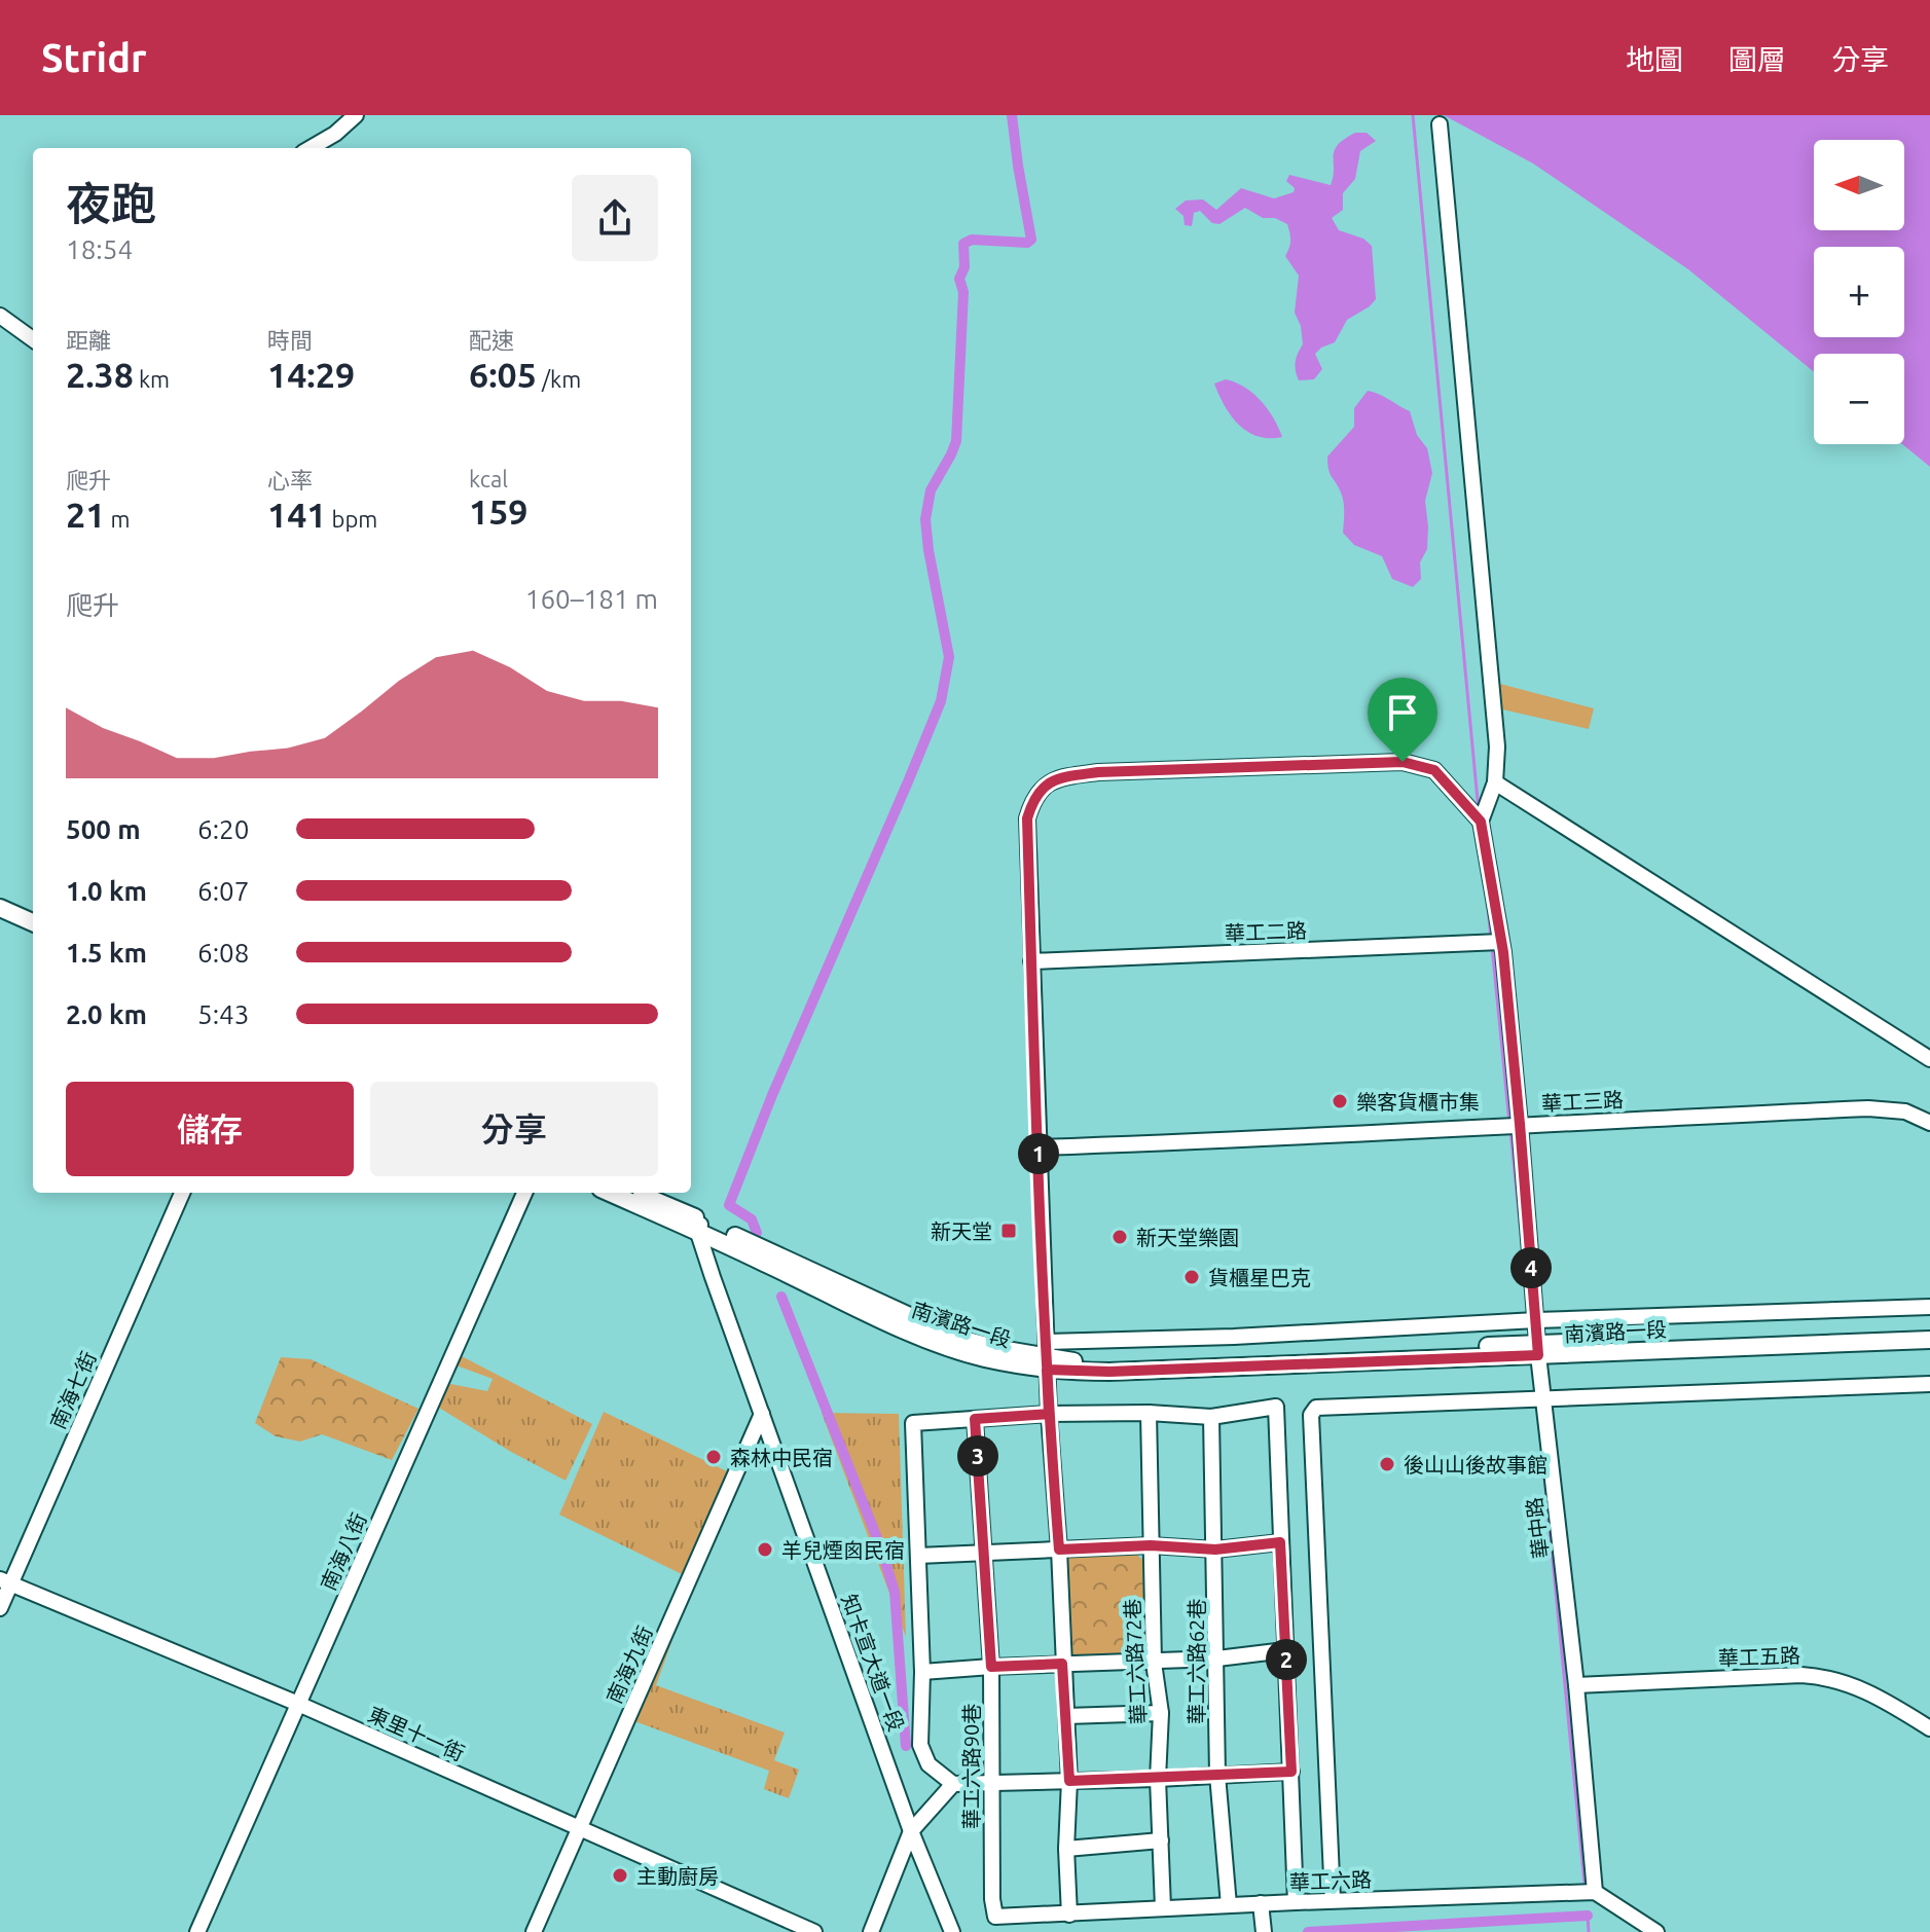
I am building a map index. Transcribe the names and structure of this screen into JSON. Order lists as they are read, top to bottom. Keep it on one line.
{"streets":{"main road":["南濱路一段"],"street":["華工二路","華工三路","南海七街","華中路","南海八街","華工五路","華工六路72巷","華工六路62巷","知卡宣大道一段","南海九街","東里十一街","華工六路90巷","華工六路"]},"crossings":[["華工二路","華中路"],["華工三路","華中路"],["南濱路一段","華中路"],["南濱路一段","知卡宣大道一段"],["南海七街","東里十一街"],["華中路","華工五路"],["華中路","華工六路"],["南海八街","東里十一街"],["華工六路72巷","華工六路"],["華工六路62巷","華工六路"],["知卡宣大道一段","南海九街"],["南海九街","東里十一街"],["華工六路90巷","華工六路"]],"places":{"other":["樂客貨櫃市集","新天堂樂園","貨櫃星巴克","森林中民宿","後山山後故事館","羊兒煙囪民宿","主動廚房"],"transit":["新天堂"]},"north":"left","page":{"header":"Stridr","nav":["地圖","圖層","分享"],"map_buttons":["+","−"],"heading":["夜跑","18:54"],"stats":[["距離","2.38 km"],["時間","14:29"],["配速","6:05 /km"],["爬升","21 m"],["心率","141 bpm"],["kcal","159"]],"chart":["爬升","160–181 m"],"list":[{"name":"500 m","note":"6:20"},{"name":"1.0 km","note":"6:07"},{"name":"1.5 km","note":"6:08"},{"name":"2.0 km","note":"5:43"}],"buttons":["儲存","分享"],"pins":["1","4","3","2"]}}
